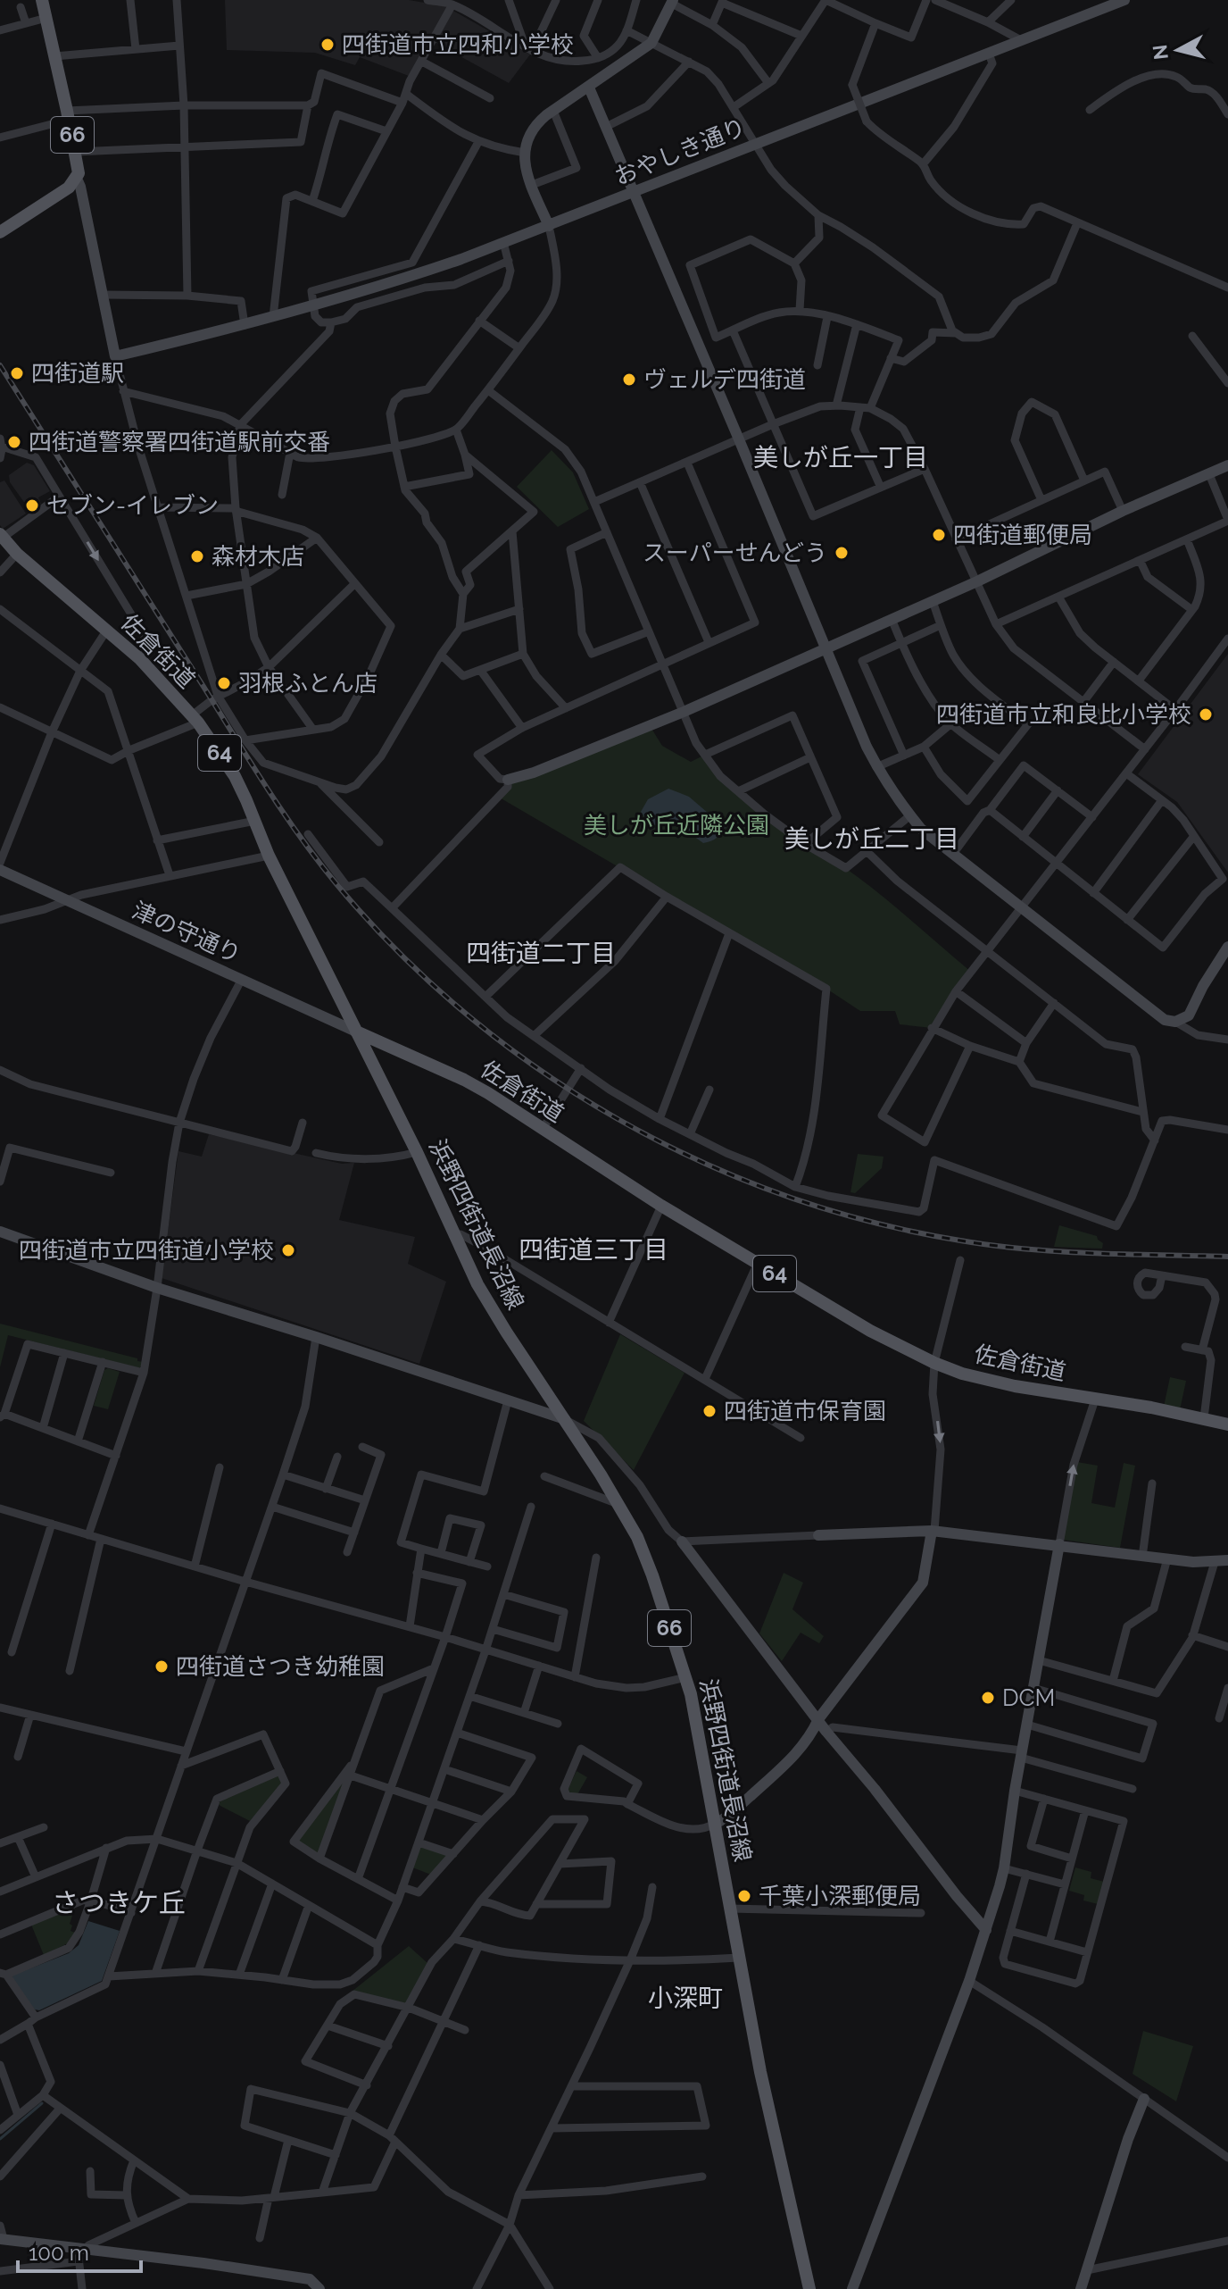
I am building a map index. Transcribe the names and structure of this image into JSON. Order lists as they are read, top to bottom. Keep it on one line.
{"streets":{"main road":["66","佐倉街道","64","浜野四街道長沼線"],"street":["おやしき通り","津の守通り"]},"crossings":[["佐倉街道","津の守通り"],["佐倉街道","浜野四街道長沼線"],["津の守通り","浜野四街道長沼線"]],"districts":["美しが丘一丁目","美しが丘二丁目","四街道二丁目","四街道三丁目","さつきケ丘","小深町"],"parks":["美しが丘近隣公園"],"places":["四街道市立四和小学校","四街道駅","ヴェルデ四街道","四街道警察署四街道駅前交番","セブン-イレブン","四街道郵便局","スーパーせんどう","森材木店","羽根ふとん店","四街道市立和良比小学校","四街道市立四街道小学校","四街道市保育園","四街道さつき幼稚園","DCM","千葉小深郵便局"],"scale_bar":"100 m","north":"left"}
